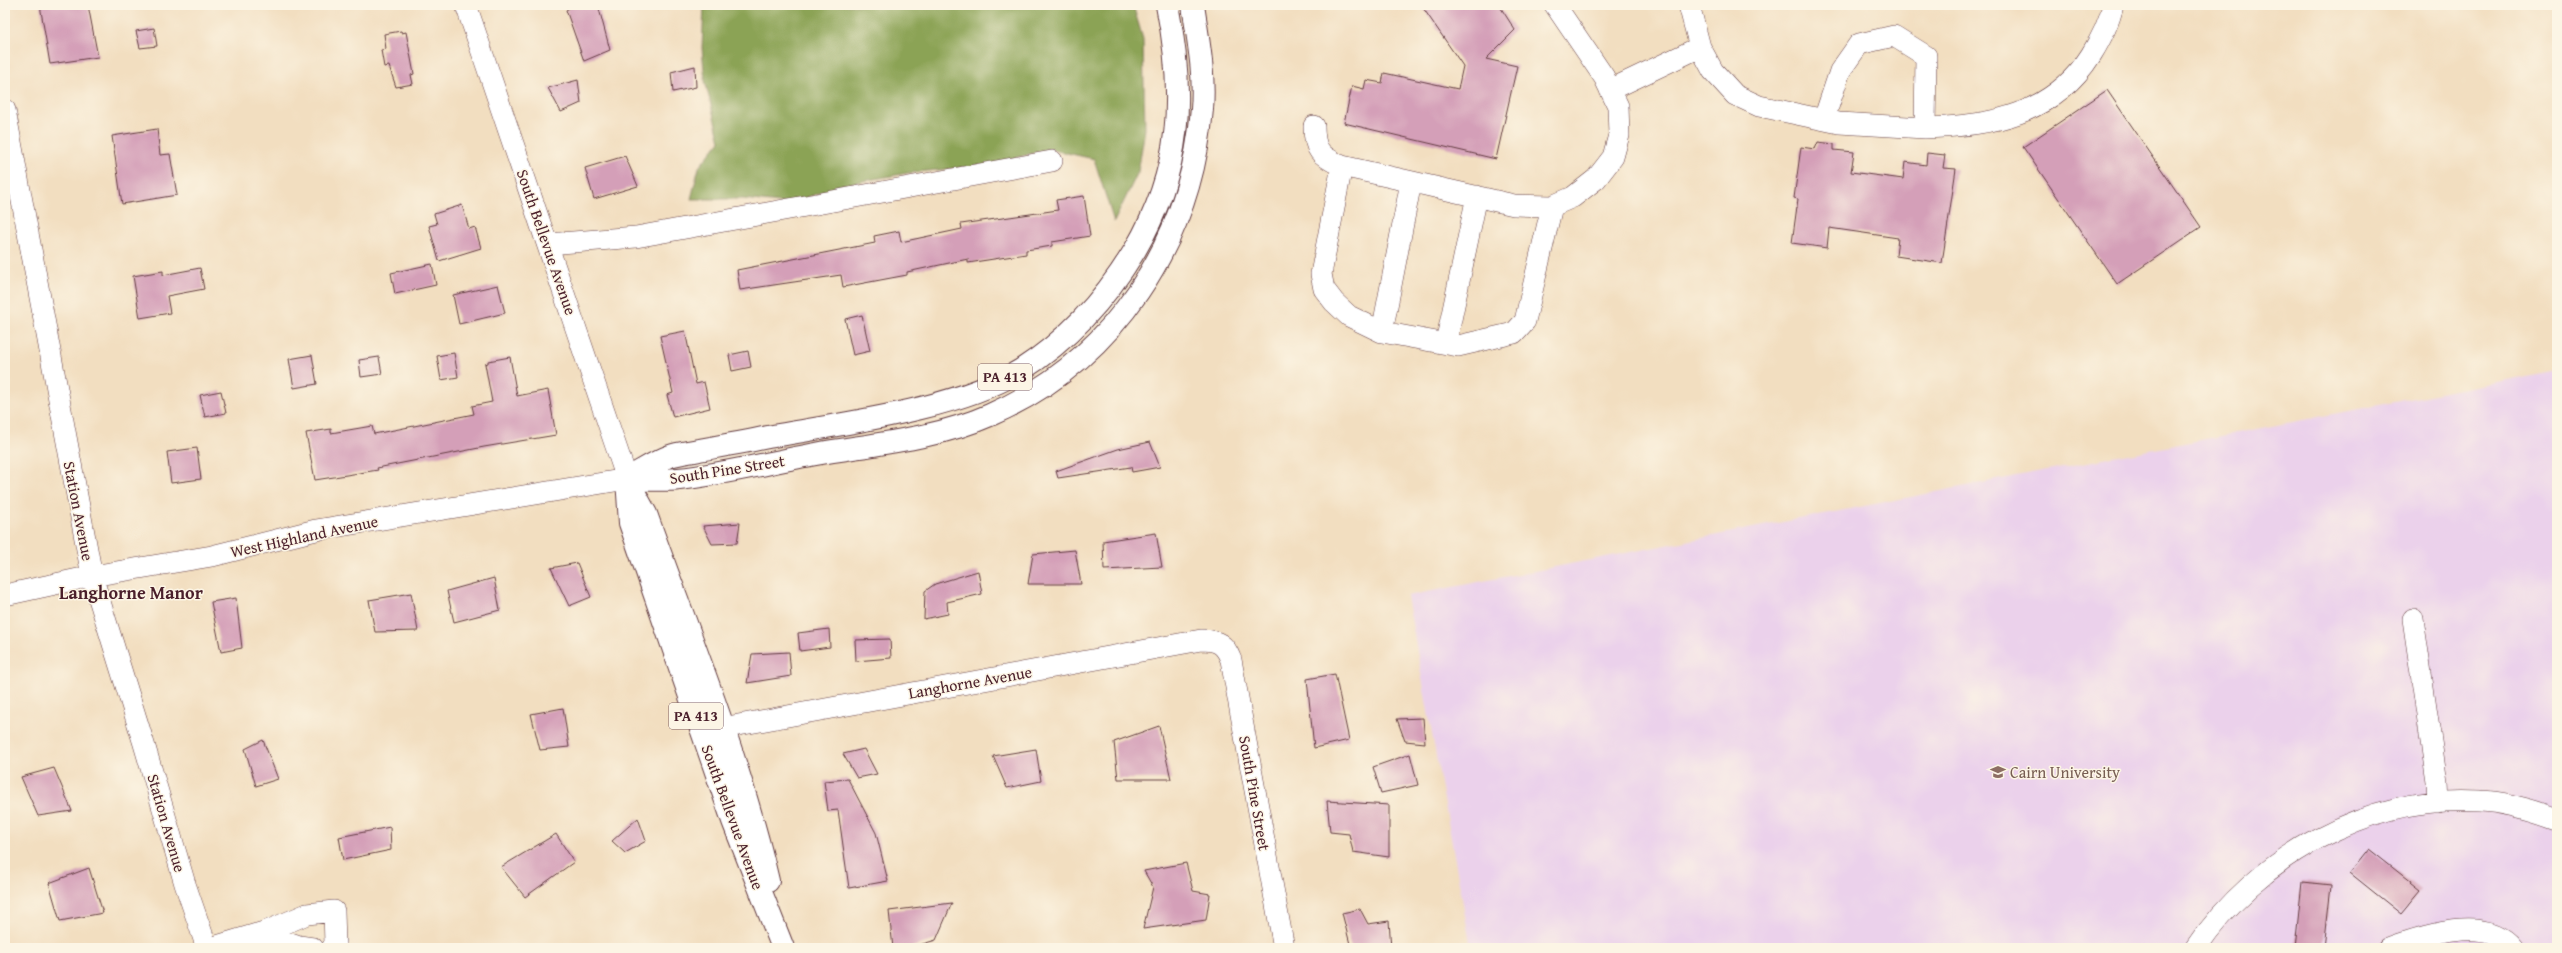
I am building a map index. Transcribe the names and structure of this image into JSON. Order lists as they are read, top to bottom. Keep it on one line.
{"streets":{"main road":["South Bellevue Avenue","PA 413","South Pine Street"],"street":["Station Avenue","West Highland Avenue","Langhorne Avenue"]},"crossings":[["South Bellevue Avenue","South Pine Street"],["South Bellevue Avenue","West Highland Avenue"],["South Bellevue Avenue","Langhorne Avenue"],["South Pine Street","West Highland Avenue"],["South Pine Street","Langhorne Avenue"],["Station Avenue","West Highland Avenue"]],"districts":["Langhorne Manor"],"places":{"school or university":["Cairn University"]}}
